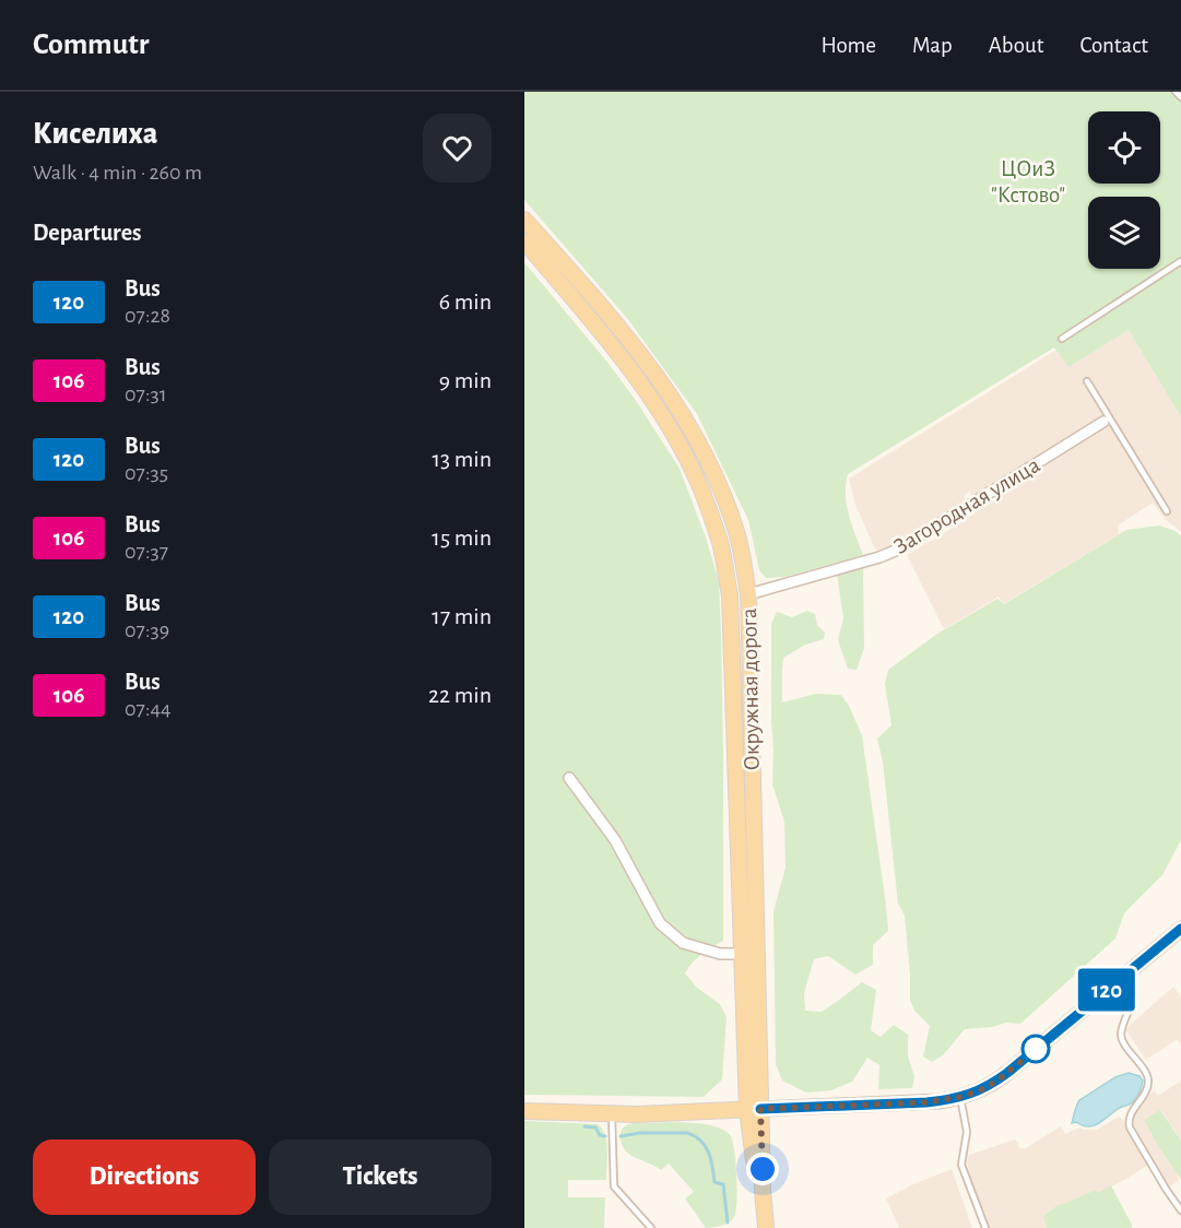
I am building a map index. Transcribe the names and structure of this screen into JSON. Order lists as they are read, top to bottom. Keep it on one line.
{"streets":{"main road":["Окружная дорога"],"street":["Загородная улица"]},"crossings":[["Загородная улица","Окружная дорога"]],"parks":["ЦОиЗ \"Кстово\""],"lines":["bus line 120"],"page":{"header":"Commutr","nav":["Home","Map","About","Contact"],"heading":[["Киселиха","Walk · 4 min · 260 m"],"Departures"],"on_map":"120","list":[{"mark":"120","name":"Bus","note":"07:28","value":"6 min"},{"mark":"106","name":"Bus","note":"07:31","value":"9 min"},{"mark":"120","name":"Bus","note":"07:35","value":"13 min"},{"mark":"106","name":"Bus","note":"07:37","value":"15 min"},{"mark":"120","name":"Bus","note":"07:39","value":"17 min"},{"mark":"106","name":"Bus","note":"07:44","value":"22 min"}],"buttons":["Directions","Tickets"]}}
